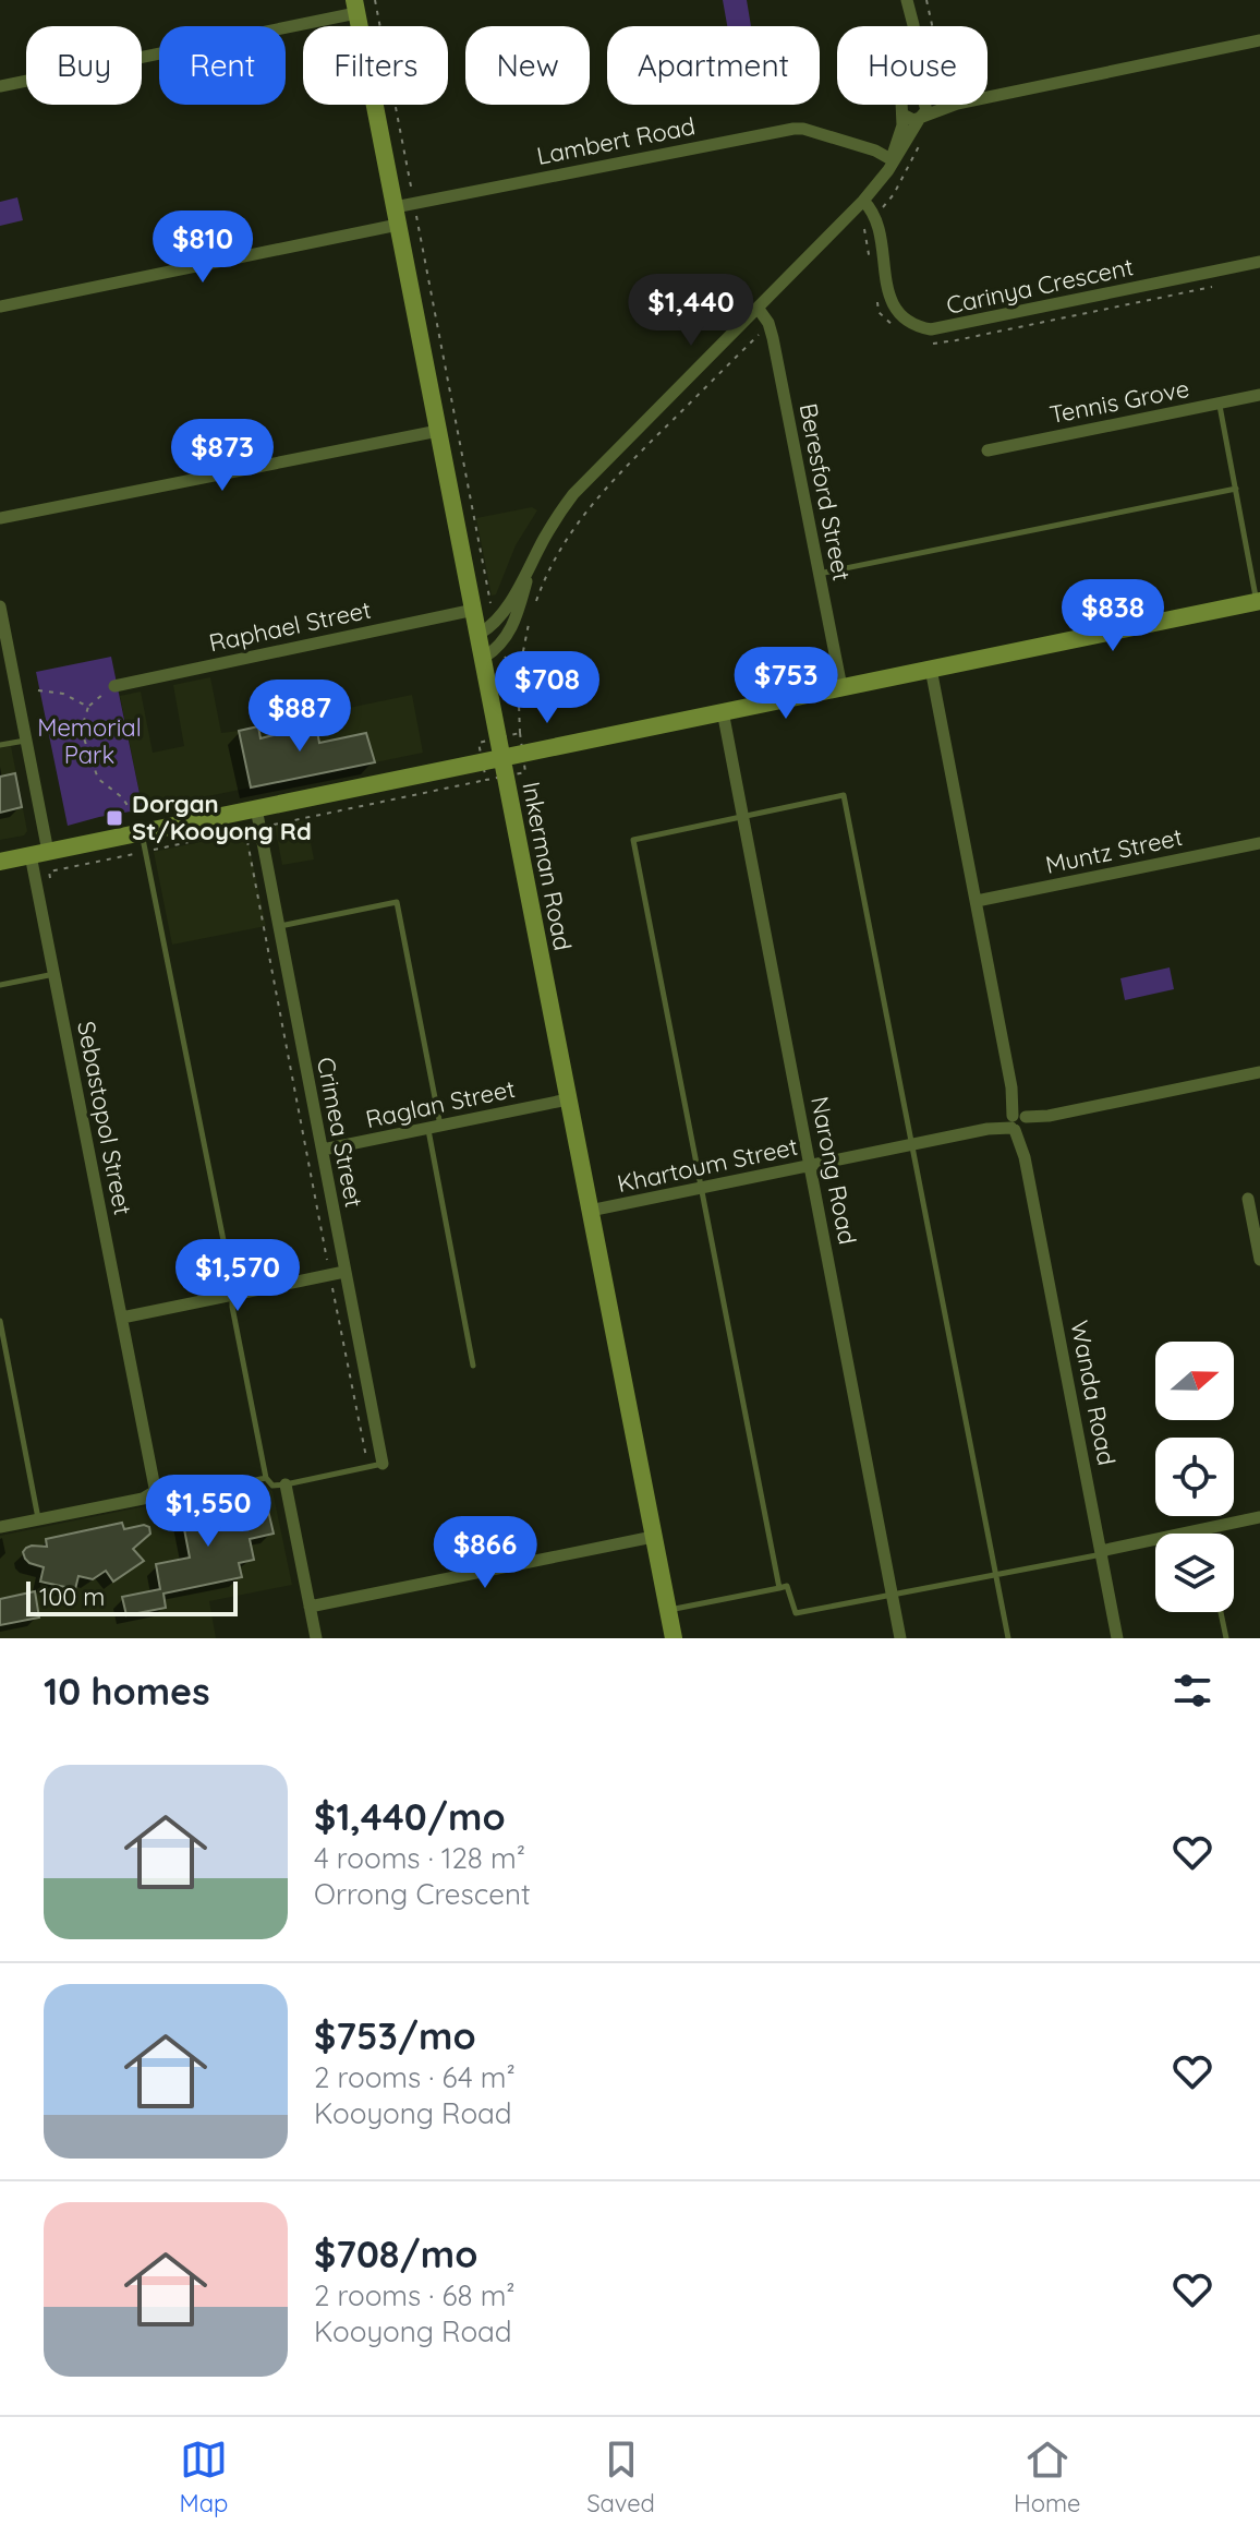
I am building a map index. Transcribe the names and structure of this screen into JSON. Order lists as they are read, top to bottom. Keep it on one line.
{"streets":{"street":["Lambert Road","Carinya Crescent","Tennis Grove","Beresford Street","Raphael Street","Muntz Street","Inkerman Road","Raglan Street","Sebastopol Street","Crimea Street","Khartoum Street","Narong Road","Wanda Road"]},"crossings":[["Lambert Road","Inkerman Road"],["Raphael Street","Inkerman Road"],["Muntz Street","Wanda Road"],["Inkerman Road","Raglan Street"],["Inkerman Road","Khartoum Street"],["Raglan Street","Crimea Street"],["Khartoum Street","Narong Road"],["Khartoum Street","Wanda Road"]],"parks":["Memorial Park"],"places":{"transit":["Dorgan St/Kooyong Rd"]},"scale_bar":"100 m","north":"right","page":{"chip":["Buy","Rent","Filters","New","Apartment","House"],"price":["$810","$1,440","$873","$838","$753","$708","$887","$1,570","$1,550","$866"],"scale":"100 m","heading":"10 homes","list":[{"name":"$1,440/mo","note":"4 rooms · 128 m² · Orrong Crescent"},{"name":"$753/mo","note":"2 rooms · 64 m² · Kooyong Road"},{"name":"$708/mo","note":"2 rooms · 68 m² · Kooyong Road"}],"tabs":["Map","Saved","Home"]}}
